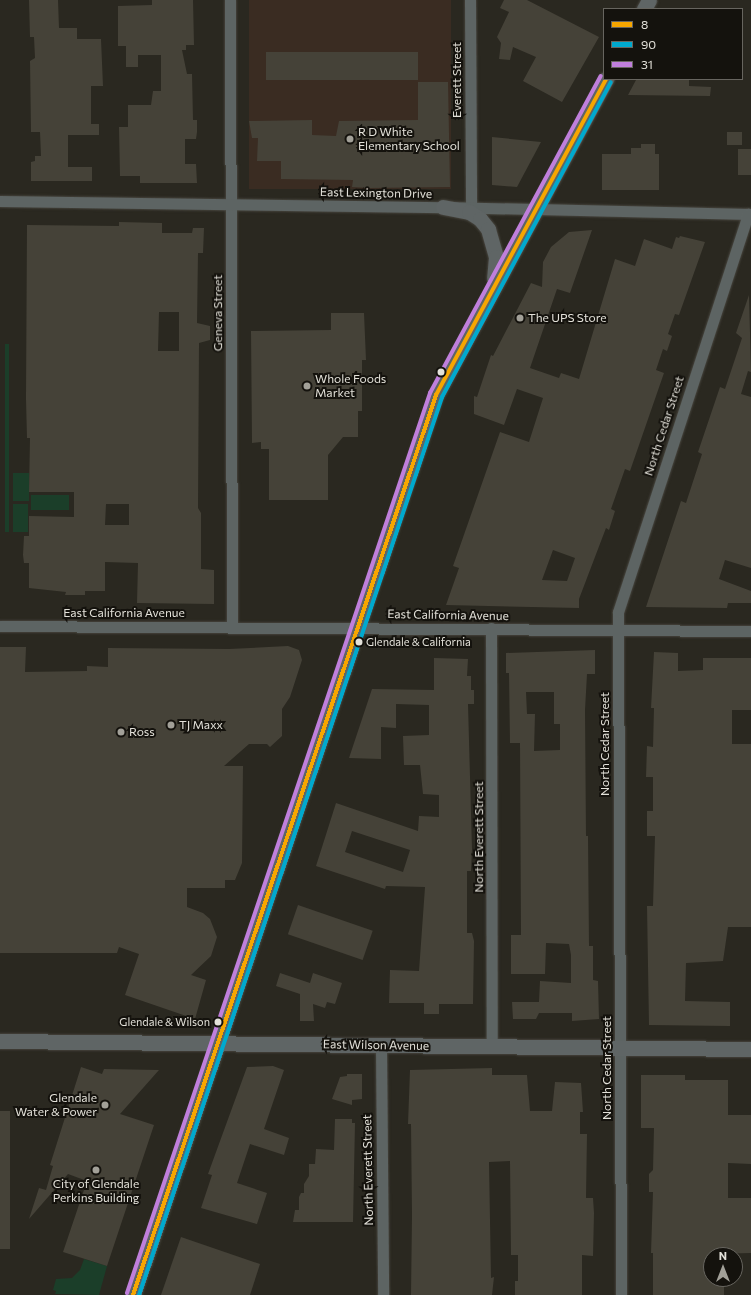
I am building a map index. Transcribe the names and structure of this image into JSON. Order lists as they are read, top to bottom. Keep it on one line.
{"streets":{"main road":["East Wilson Avenue"],"street":["Everett Street","East Lexington Drive","Geneva Street","North Cedar Street","East California Avenue","North Everett Street"]},"crossings":[["Everett Street","East Lexington Drive"],["East Lexington Drive","Geneva Street"],["East Lexington Drive","North Cedar Street"],["Geneva Street","East California Avenue"],["North Cedar Street","East California Avenue"],["North Cedar Street","East Wilson Avenue"],["East California Avenue","North Everett Street"],["North Everett Street","East Wilson Avenue"]],"places":["R D White Elementary School","The UPS Store","Whole Foods Market","Glendale & California","TJ Maxx","Ross","Glendale & Wilson","Glendale Water & Power","City of Glendale Perkins Building"],"lines":["transit line 31","transit line 8","transit line 90"],"legend":["8","90","31"],"north":"top"}
